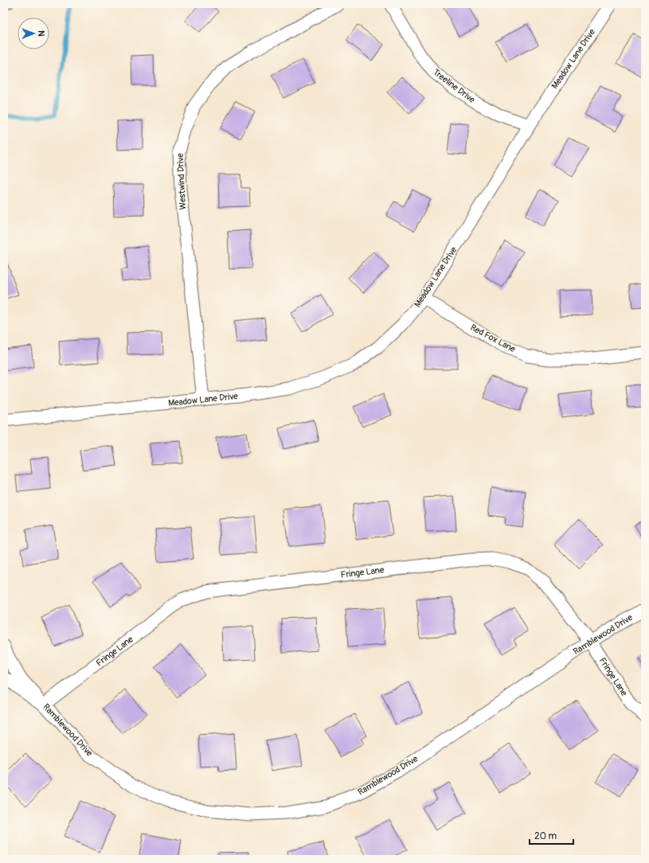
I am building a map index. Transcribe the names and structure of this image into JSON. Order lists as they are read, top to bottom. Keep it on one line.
{"streets":{"street":["Meadow Lane Drive","Treeline Drive","Westwind Drive","Red Fox Lane","Fringe Lane","Ramblewood Drive"]},"crossings":[["Meadow Lane Drive","Treeline Drive"],["Meadow Lane Drive","Westwind Drive"],["Meadow Lane Drive","Red Fox Lane"],["Fringe Lane","Ramblewood Drive"]],"scale_bar":"20 m","north":"right"}
